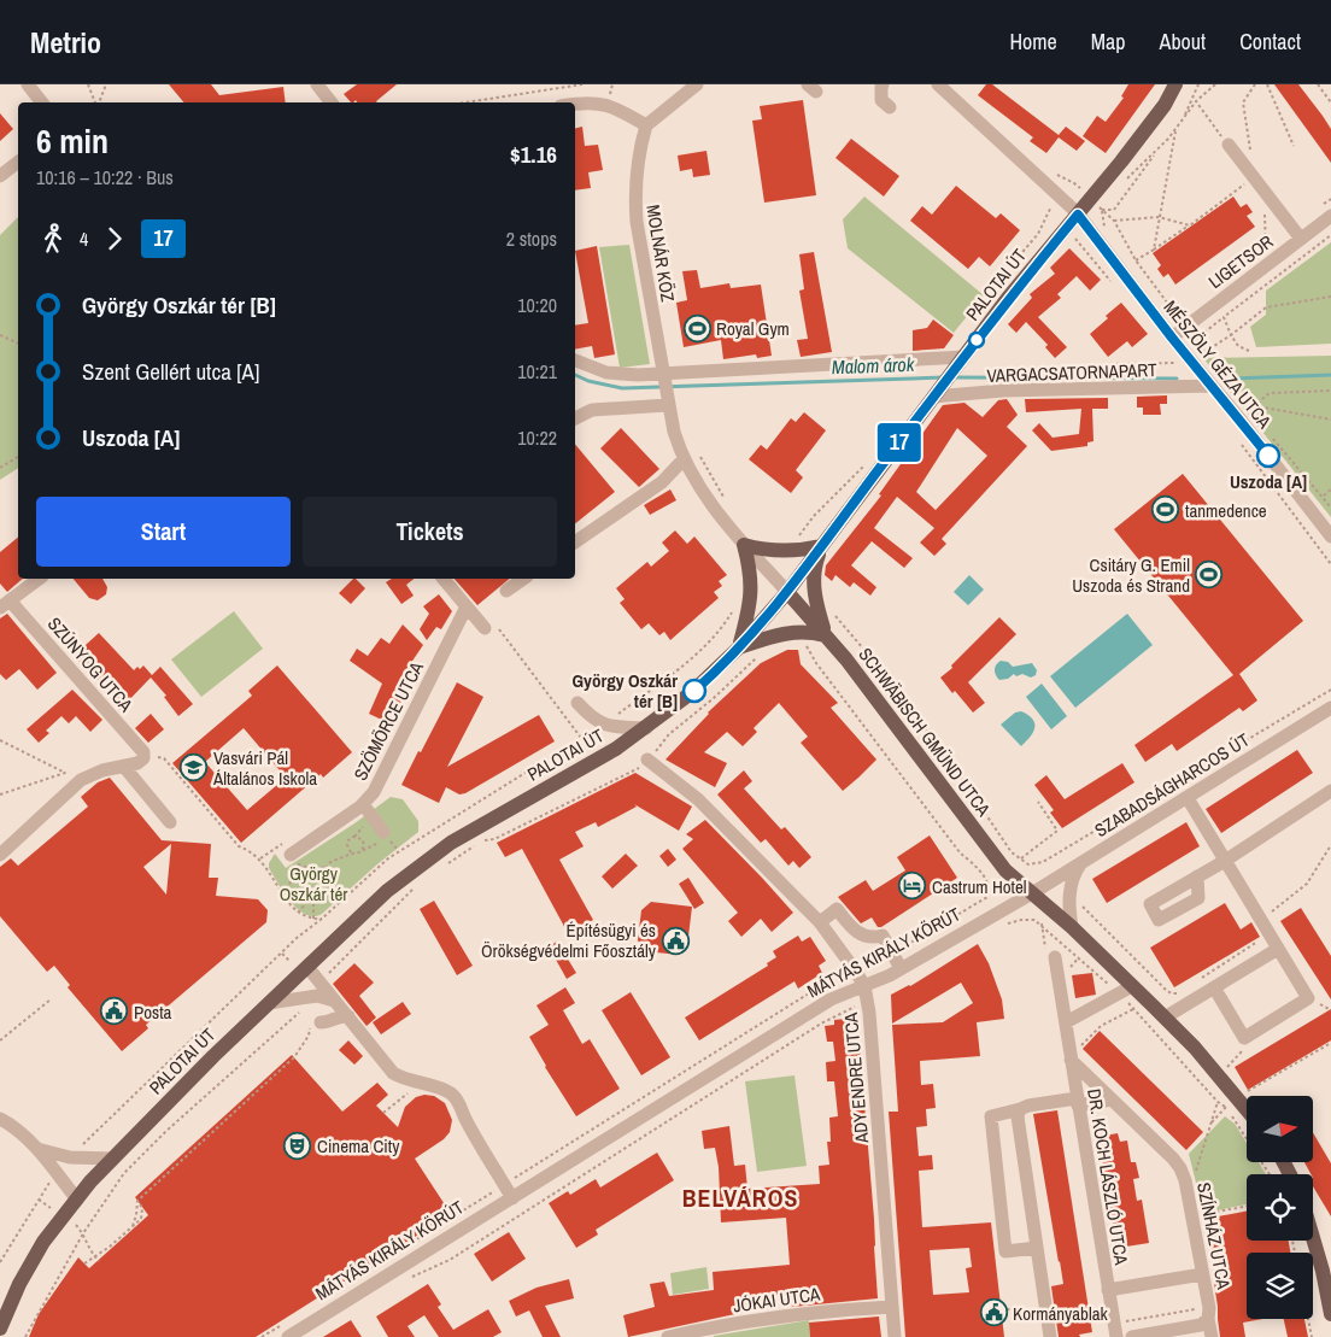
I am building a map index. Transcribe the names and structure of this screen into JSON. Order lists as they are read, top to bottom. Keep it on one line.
{"streets":{"main road":["PALOTAI ÚT","SCHWÄBISCH GMÜND UTCA"],"street":["MOLNÁR KÖZ","LIGETSOR","MÉSZÖLY GÉZA UTCA","VARGACSATORNAPART","SZÚNYOG UTCA","SZÖMÖRCE UTCA","SZABADSÁGHARCOS ÚT","MÁTYÁS KIRÁLY KÖRÚT","ADY ENDRE UTCA","DR. KOCH LÁSZLÓ UTCA","SZÍNHÁZ UTCA","JÓKAI UTCA"]},"crossings":[["MOLNÁR KÖZ","PALOTAI ÚT"],["MOLNÁR KÖZ","SCHWÄBISCH GMÜND UTCA"],["LIGETSOR","MÉSZÖLY GÉZA UTCA"],["PALOTAI ÚT","MÉSZÖLY GÉZA UTCA"],["PALOTAI ÚT","VARGACSATORNAPART"],["PALOTAI ÚT","SCHWÄBISCH GMÜND UTCA"],["MÉSZÖLY GÉZA UTCA","VARGACSATORNAPART"],["SCHWÄBISCH GMÜND UTCA","SZABADSÁGHARCOS ÚT"],["SCHWÄBISCH GMÜND UTCA","MÁTYÁS KIRÁLY KÖRÚT"],["SZABADSÁGHARCOS ÚT","MÁTYÁS KIRÁLY KÖRÚT"],["MÁTYÁS KIRÁLY KÖRÚT","ADY ENDRE UTCA"],["ADY ENDRE UTCA","JÓKAI UTCA"],["DR. KOCH LÁSZLÓ UTCA","SZÍNHÁZ UTCA"]],"districts":["BELVÁROS"],"water":["Malom árok"],"parks":["György Oszkár tér"],"places":{"sports":["Royal Gym","tanmedence","Csitáry G. Emil Uszoda és Strand"],"other":["Uszoda [A]","György Oszkár tér [B]"],"school or university":["Vasvári Pál Általános Iskola"],"hotel":["Castrum Hotel"],"public building":["Építésügyi és Örökségvédelmi Főosztály","Posta","Kormányablak"],"theatre":["Cinema City"]},"lines":["bus line 17"],"north":"right","page":{"header":"Metrio","nav":["Home","Map","About","Contact"],"on_map":"17","heading":["6 min","10:16 – 10:22 · Bus","$1.16"],"legs":["4","17","2 stops"],"list":[{"name":"György Oszkár tér [B]","value":"10:20"},{"name":"Szent Gellért utca [A]","value":"10:21"},{"name":"Uszoda [A]","value":"10:22"}],"buttons":["Start","Tickets"]}}
